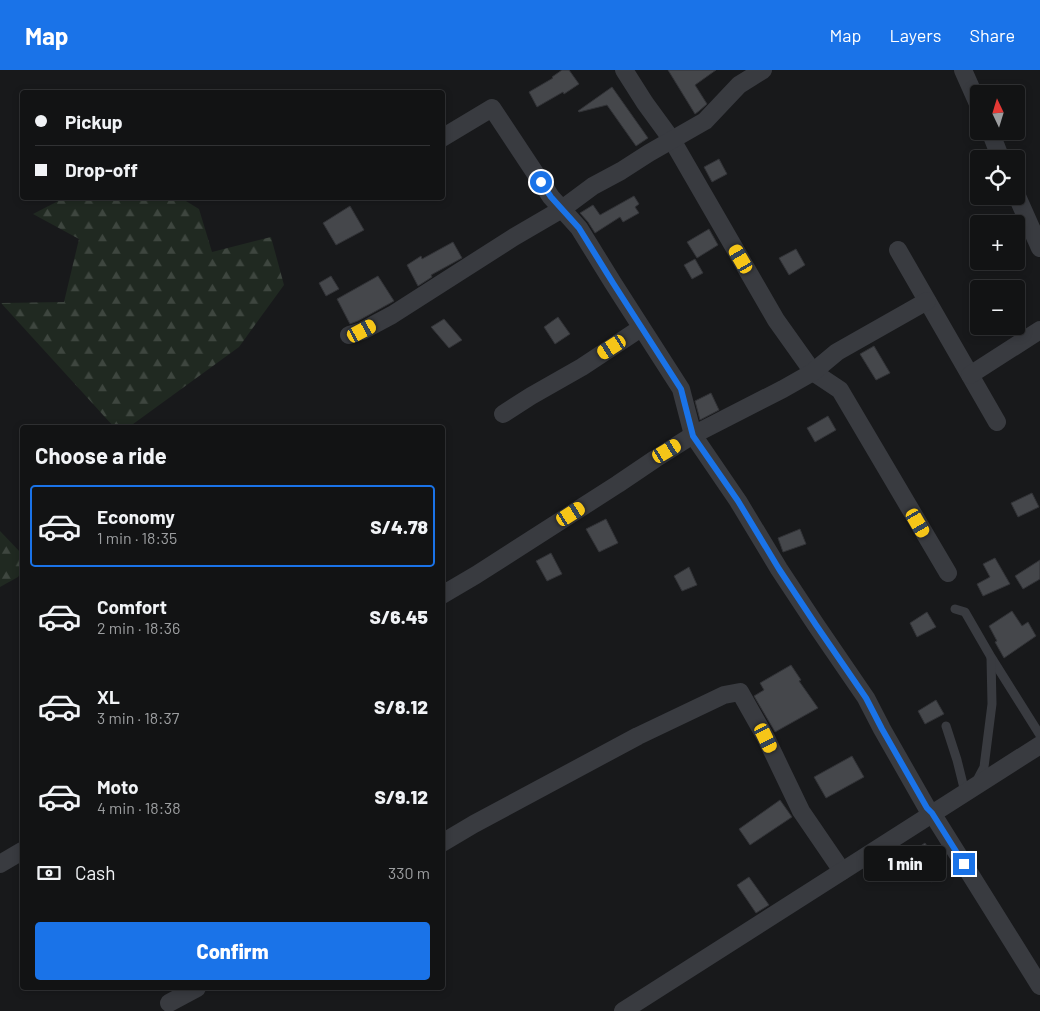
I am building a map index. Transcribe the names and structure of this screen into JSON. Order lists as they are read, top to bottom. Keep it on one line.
{"north":"top","page":{"header":"Map","nav":["Map","Layers","Share"],"map_buttons":["+","−"],"banner":["Pickup","Drop-off"],"heading":"Choose a ride","list":[{"name":"Economy","note":"1 min · 18:35","value":"S/4.78"},{"name":"Comfort","note":"2 min · 18:36","value":"S/6.45"},{"name":"XL","note":"3 min · 18:37","value":"S/8.12"},{"name":"Moto","note":"4 min · 18:38","value":"S/9.12"}],"pay":["Cash","330 m"],"bubble":"1 min","buttons":"Confirm"}}
